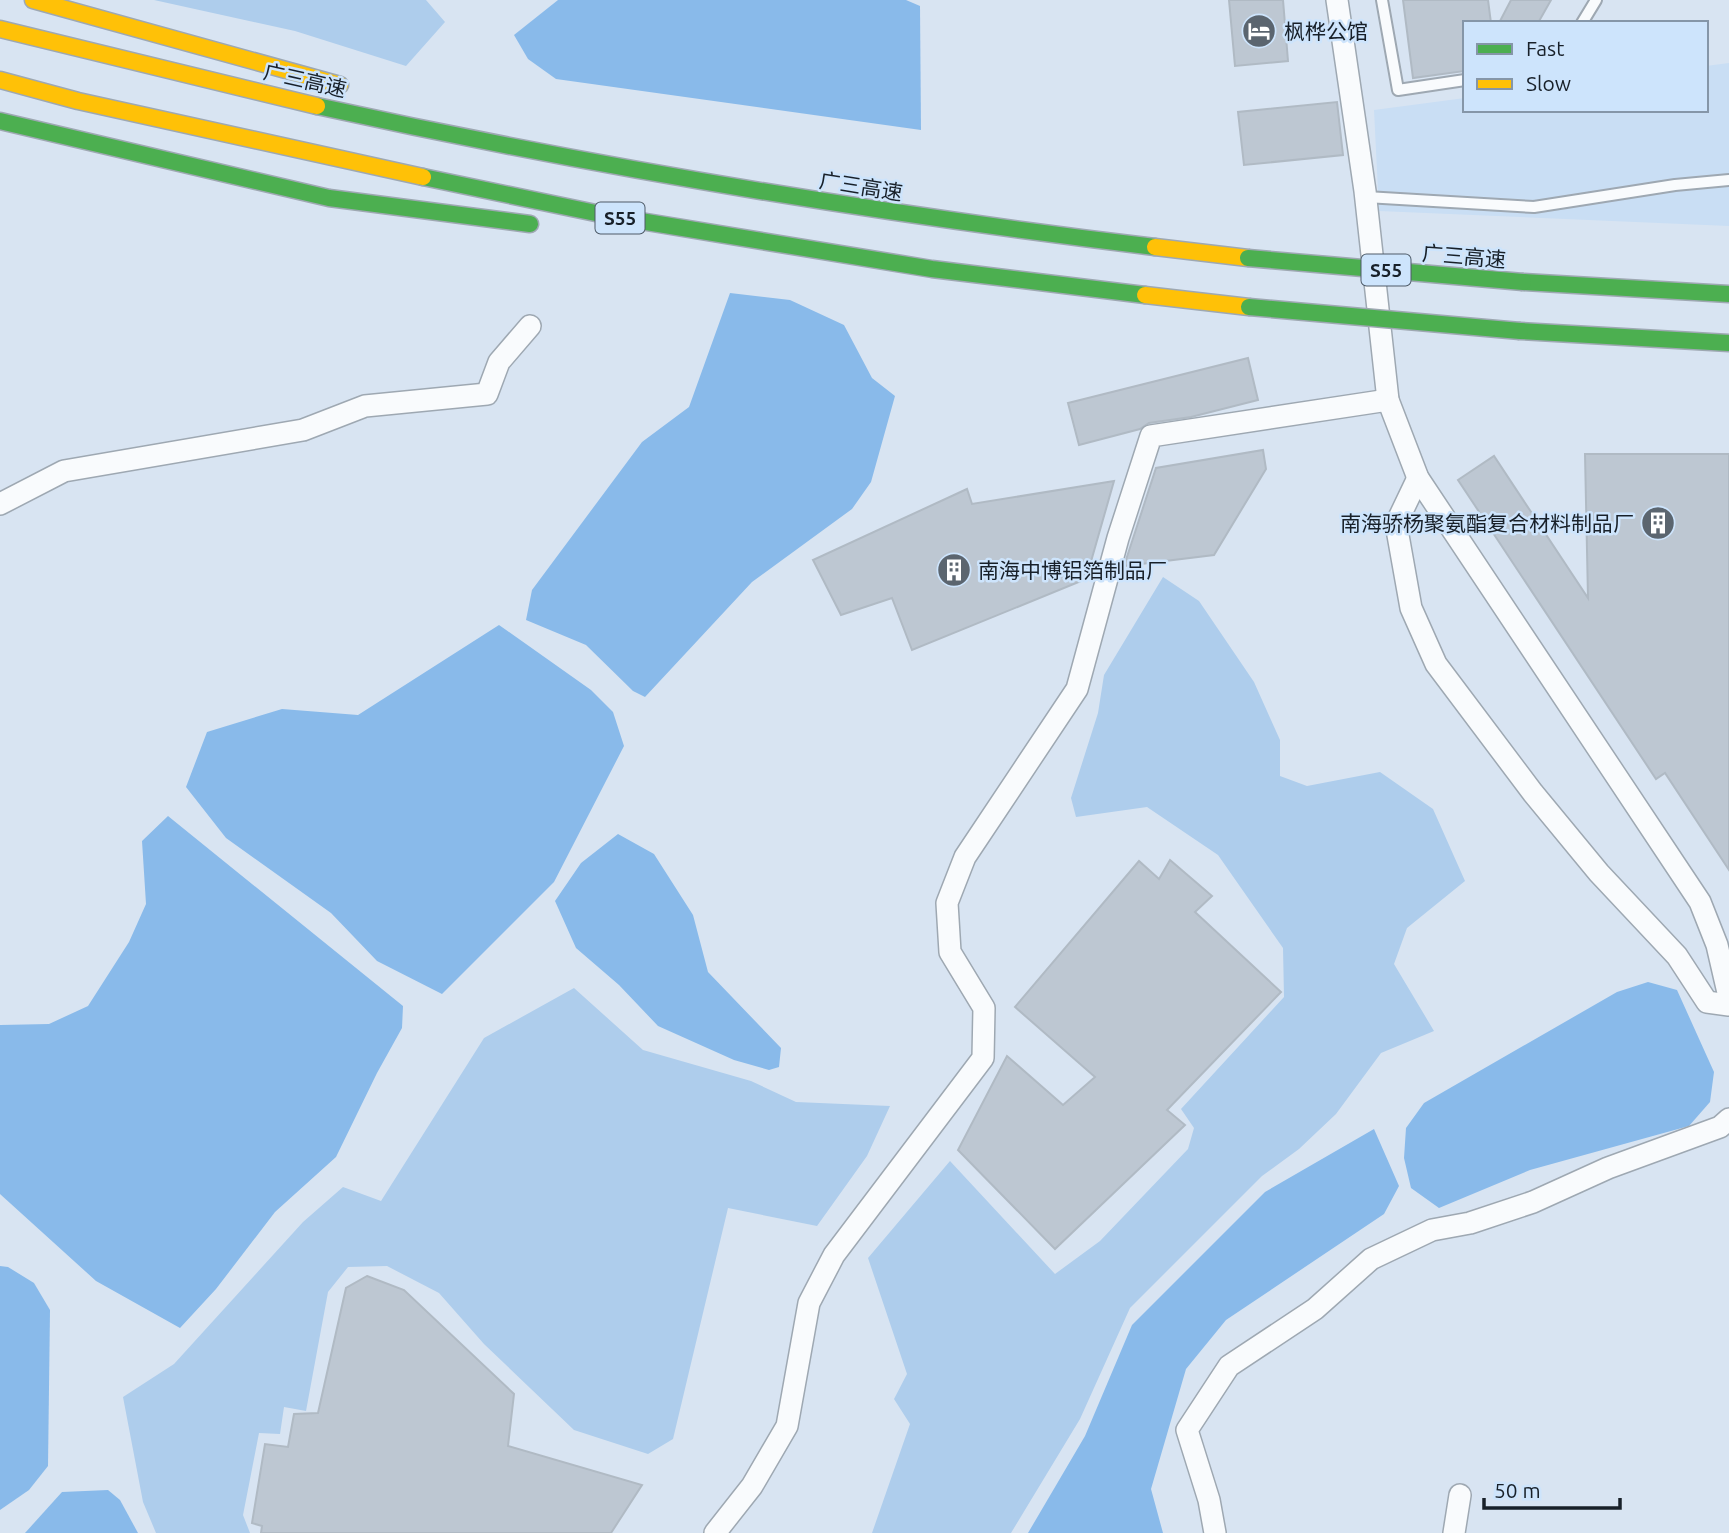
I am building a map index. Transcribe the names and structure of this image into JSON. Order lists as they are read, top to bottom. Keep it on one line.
{"streets":{"highway":["广三高速","S55"]},"places":{"hotel":["枫桦公馆"],"building":["南海骄杨聚氨酯复合材料制品厂","南海中博铝箔制品厂"]},"legend":["Fast","Slow"],"scale_bar":"50 m"}
